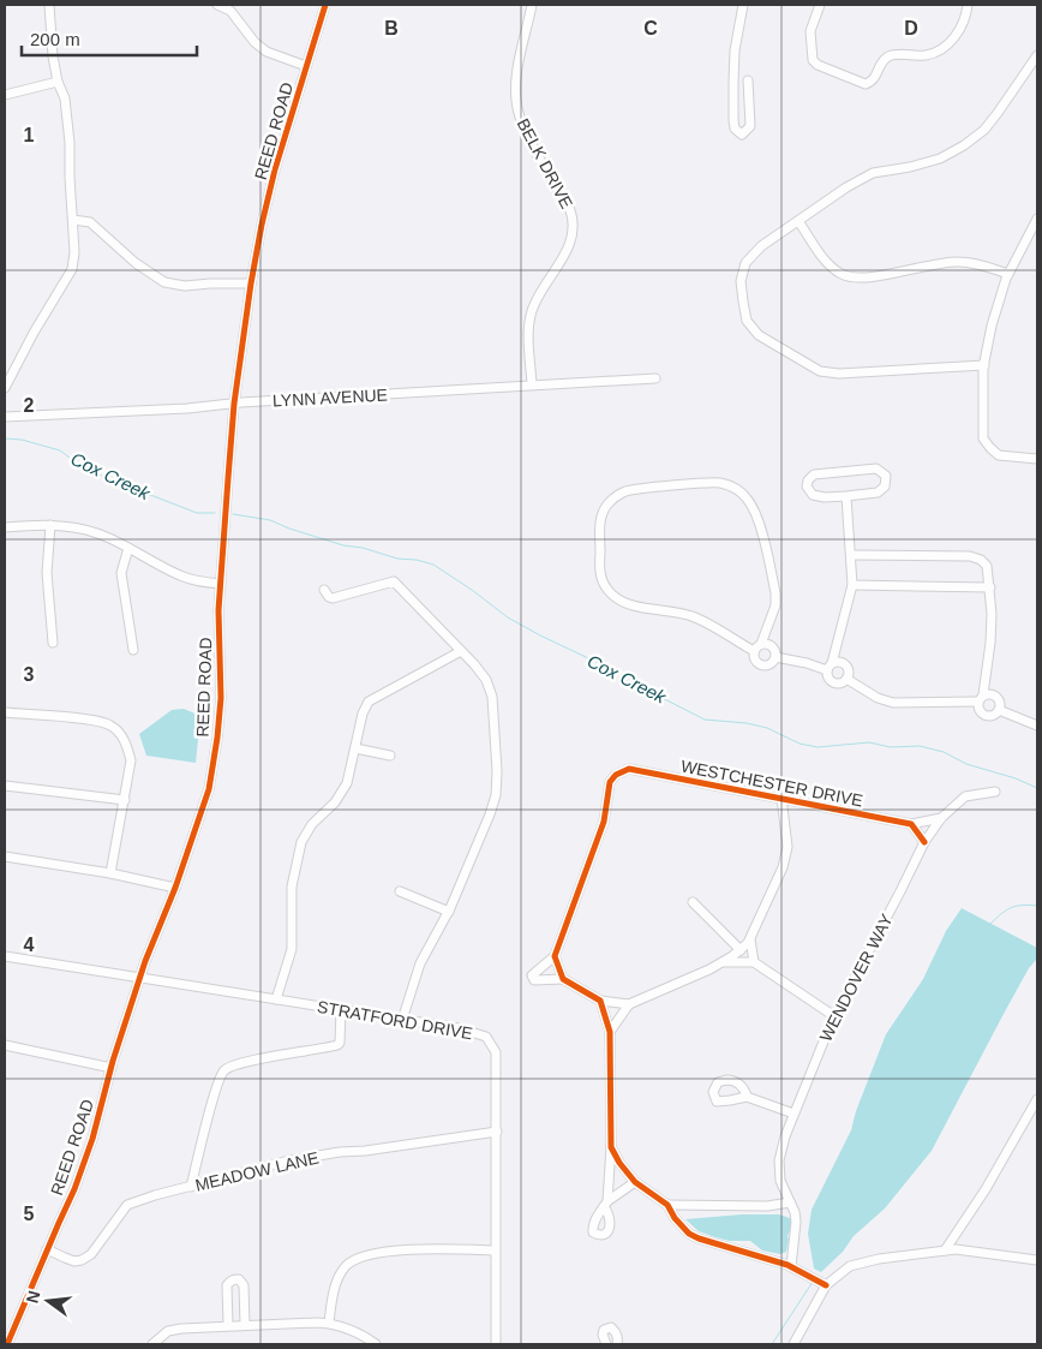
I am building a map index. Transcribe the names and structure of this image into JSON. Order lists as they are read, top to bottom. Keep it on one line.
{"streets":{"street":["REED ROAD","BELK DRIVE","LYNN AVENUE","WESTCHESTER DRIVE","WENDOVER WAY","STRATFORD DRIVE","MEADOW LANE"]},"crossings":[["REED ROAD","LYNN AVENUE"],["REED ROAD","STRATFORD DRIVE"],["REED ROAD","MEADOW LANE"],["BELK DRIVE","LYNN AVENUE"],["STRATFORD DRIVE","MEADOW LANE"]],"water":["Cox Creek"],"scale_bar":"200 m","north":"left","grid":{"columns":["B","C","D"],"rows":["1","2","3","4","5"]}}
